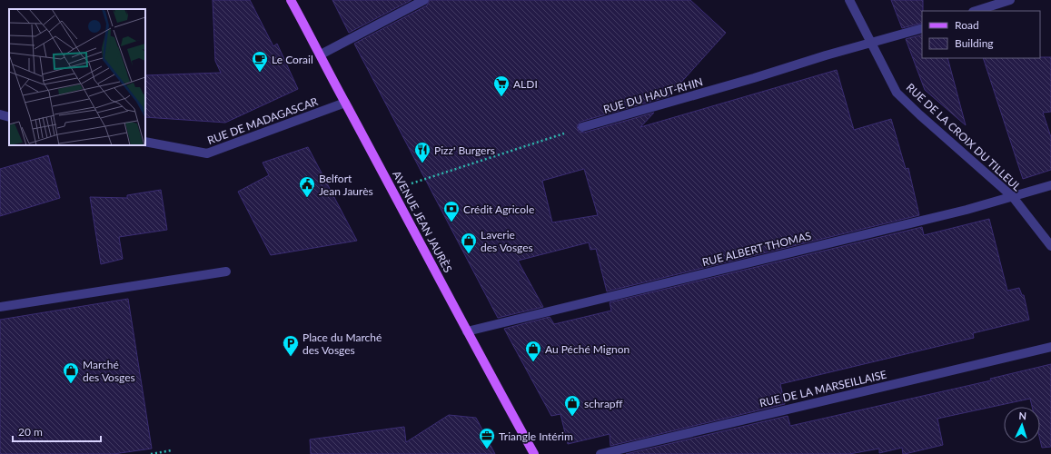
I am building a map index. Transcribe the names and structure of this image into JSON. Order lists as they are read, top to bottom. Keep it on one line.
{"streets":{"main road":["AVENUE JEAN JAURÈS"],"street":["RUE DU HAUT-RHIN","RUE DE MADAGASCAR","RUE DE LA CROIX DU TILLEUL","RUE ALBERT THOMAS","RUE DE LA MARSEILLAISE"]},"crossings":[["RUE DU HAUT-RHIN","RUE DE LA CROIX DU TILLEUL"],["RUE DE MADAGASCAR","AVENUE JEAN JAURÈS"],["RUE DE LA CROIX DU TILLEUL","RUE ALBERT THOMAS"],["AVENUE JEAN JAURÈS","RUE ALBERT THOMAS"]],"places":{"cafe":["Le Corail"],"supermarket":["ALDI"],"restaurant":["Pizz' Burgers"],"public building":["Belfort Jean Jaurès"],"bank":["Crédit Agricole"],"shop":["Laverie des Vosges","Au Péché Mignon","Marché des Vosges","schrapff"],"parking":["Place du Marché des Vosges"],"office":["Triangle Intérim"]},"legend":["Road","Building"],"scale_bar":"20 m","north":"top"}
